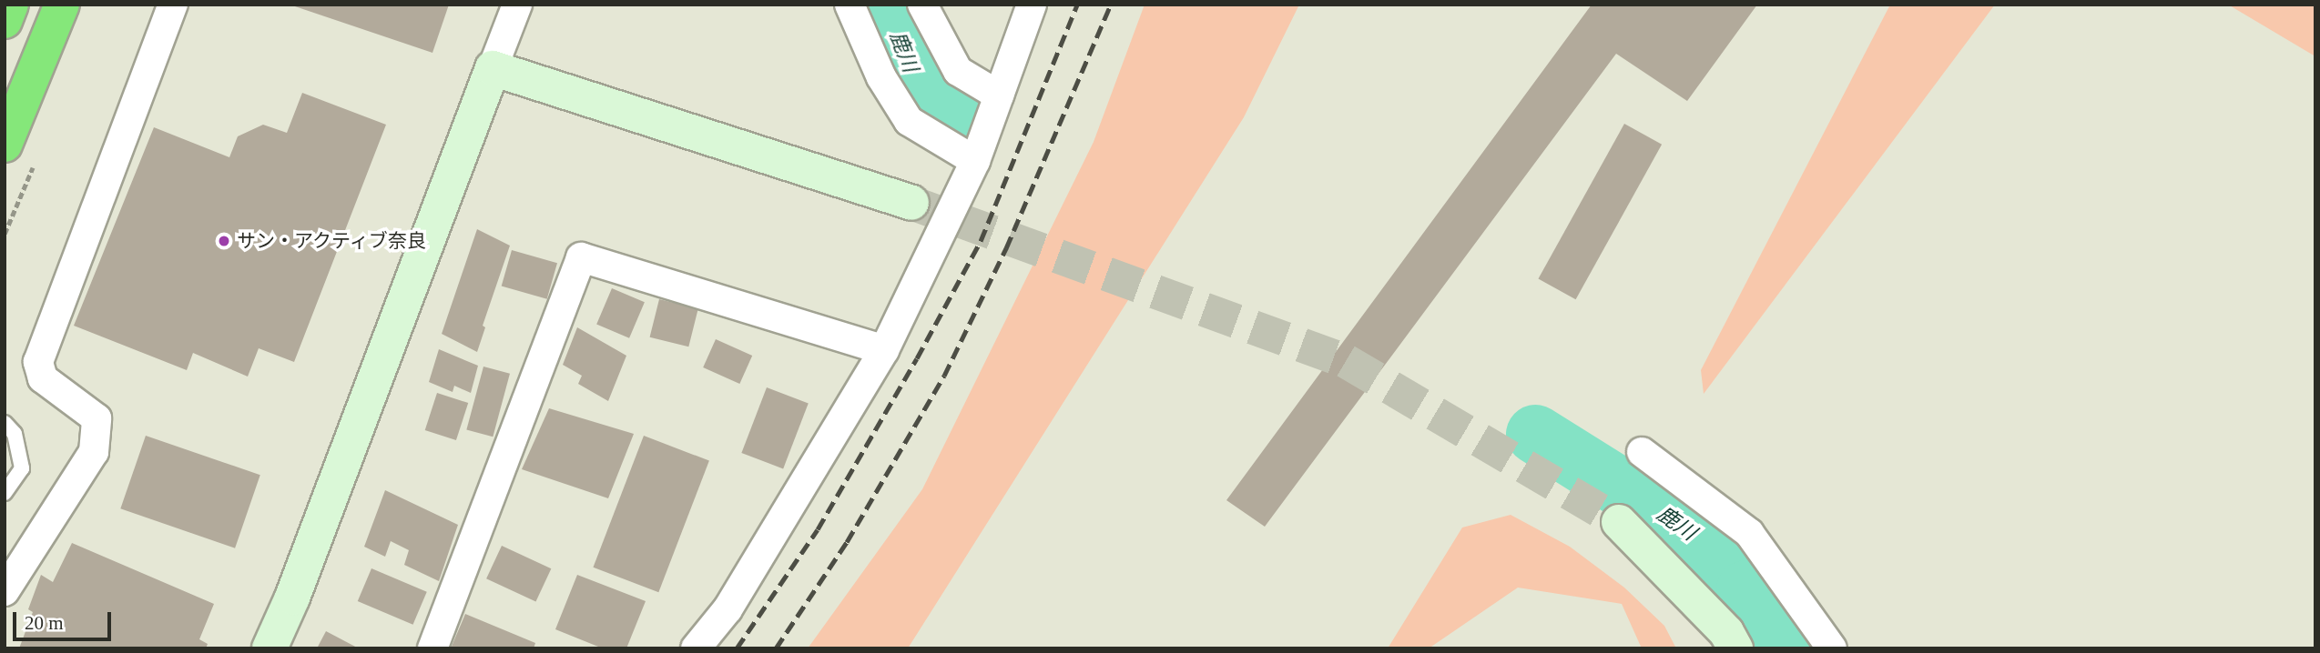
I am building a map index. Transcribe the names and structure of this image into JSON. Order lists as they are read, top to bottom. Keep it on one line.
{"water":["鹿川"],"places":["サン・アクティブ奈良"],"scale_bar":"20 m"}
